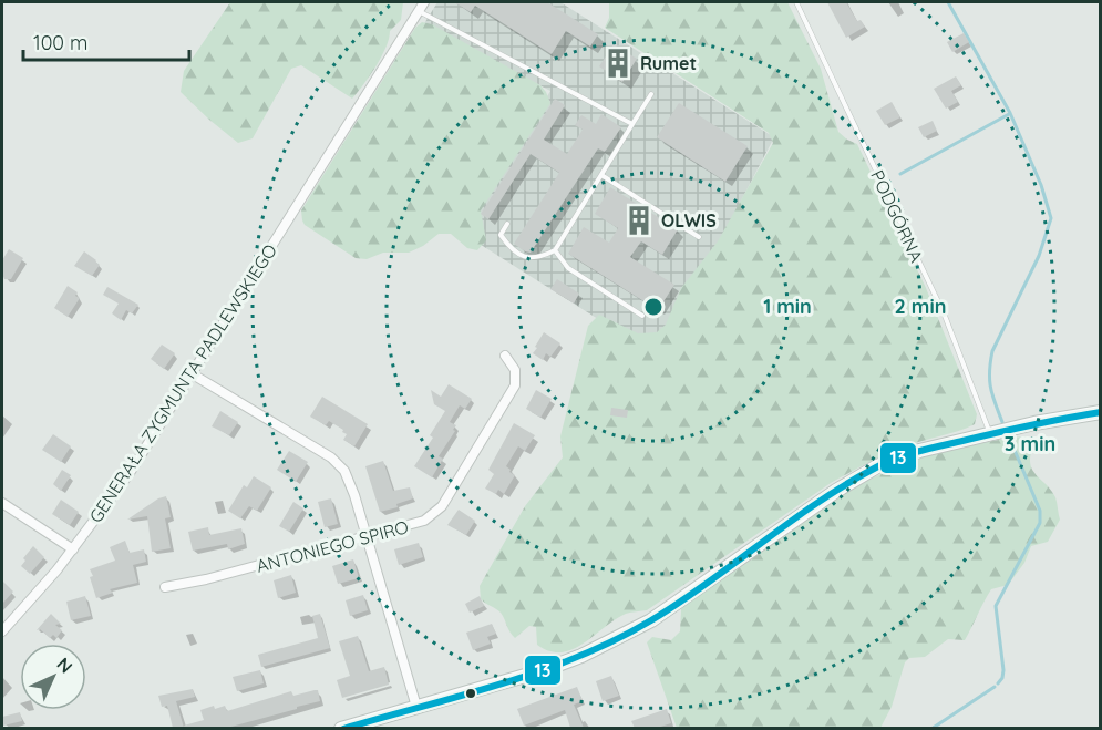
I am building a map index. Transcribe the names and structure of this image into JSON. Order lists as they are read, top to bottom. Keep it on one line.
{"streets":{"street":["GENERAŁA ZYGMUNTA PADLEWSKIEGO","ANTONIEGO SPIRO"],"lane":["PODGÓRNA"]},"places":{"building":["Rumet","OLWIS"]},"lines":["transit line 13"],"scale_bar":"100 m","north":"top right","rings":["1 min","2 min","3 min"]}
